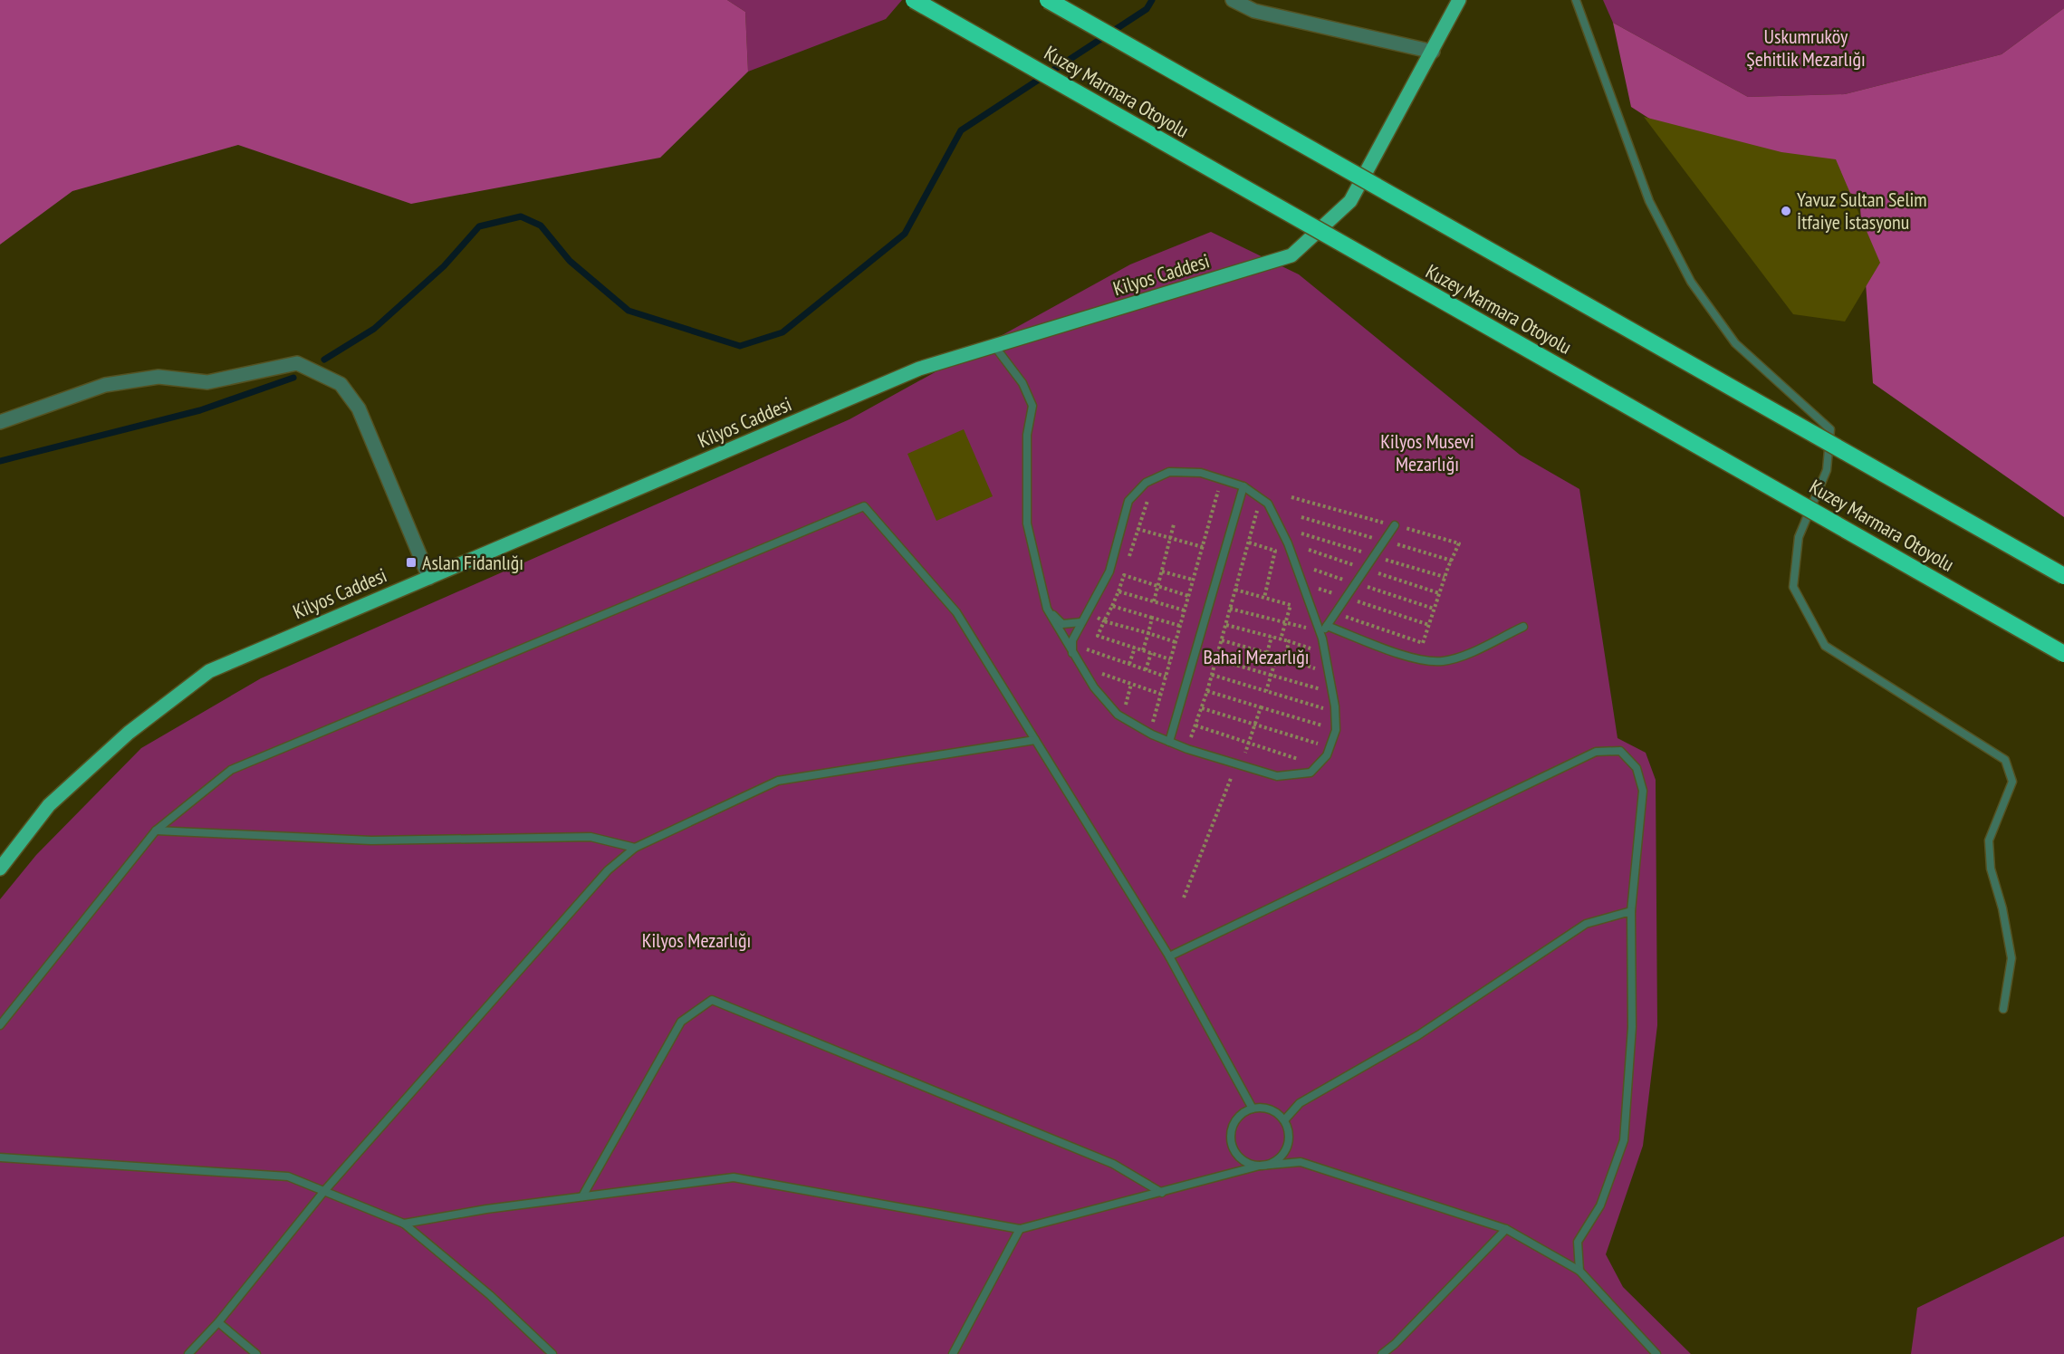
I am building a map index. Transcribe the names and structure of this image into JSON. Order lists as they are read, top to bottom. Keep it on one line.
{"streets":{"highway":["Kuzey Marmara Otoyolu"],"main road":["Kilyos Caddesi"]},"parks":["Uskumruköy Şehitlik Mezarlığı","Kilyos Musevi Mezarlığı","Bahai Mezarlığı","Kilyos Mezarlığı"],"places":{"other":["Yavuz Sultan Selim İtfaiye İstasyonu"],"transit":["Aslan Fidanlığı"]}}
